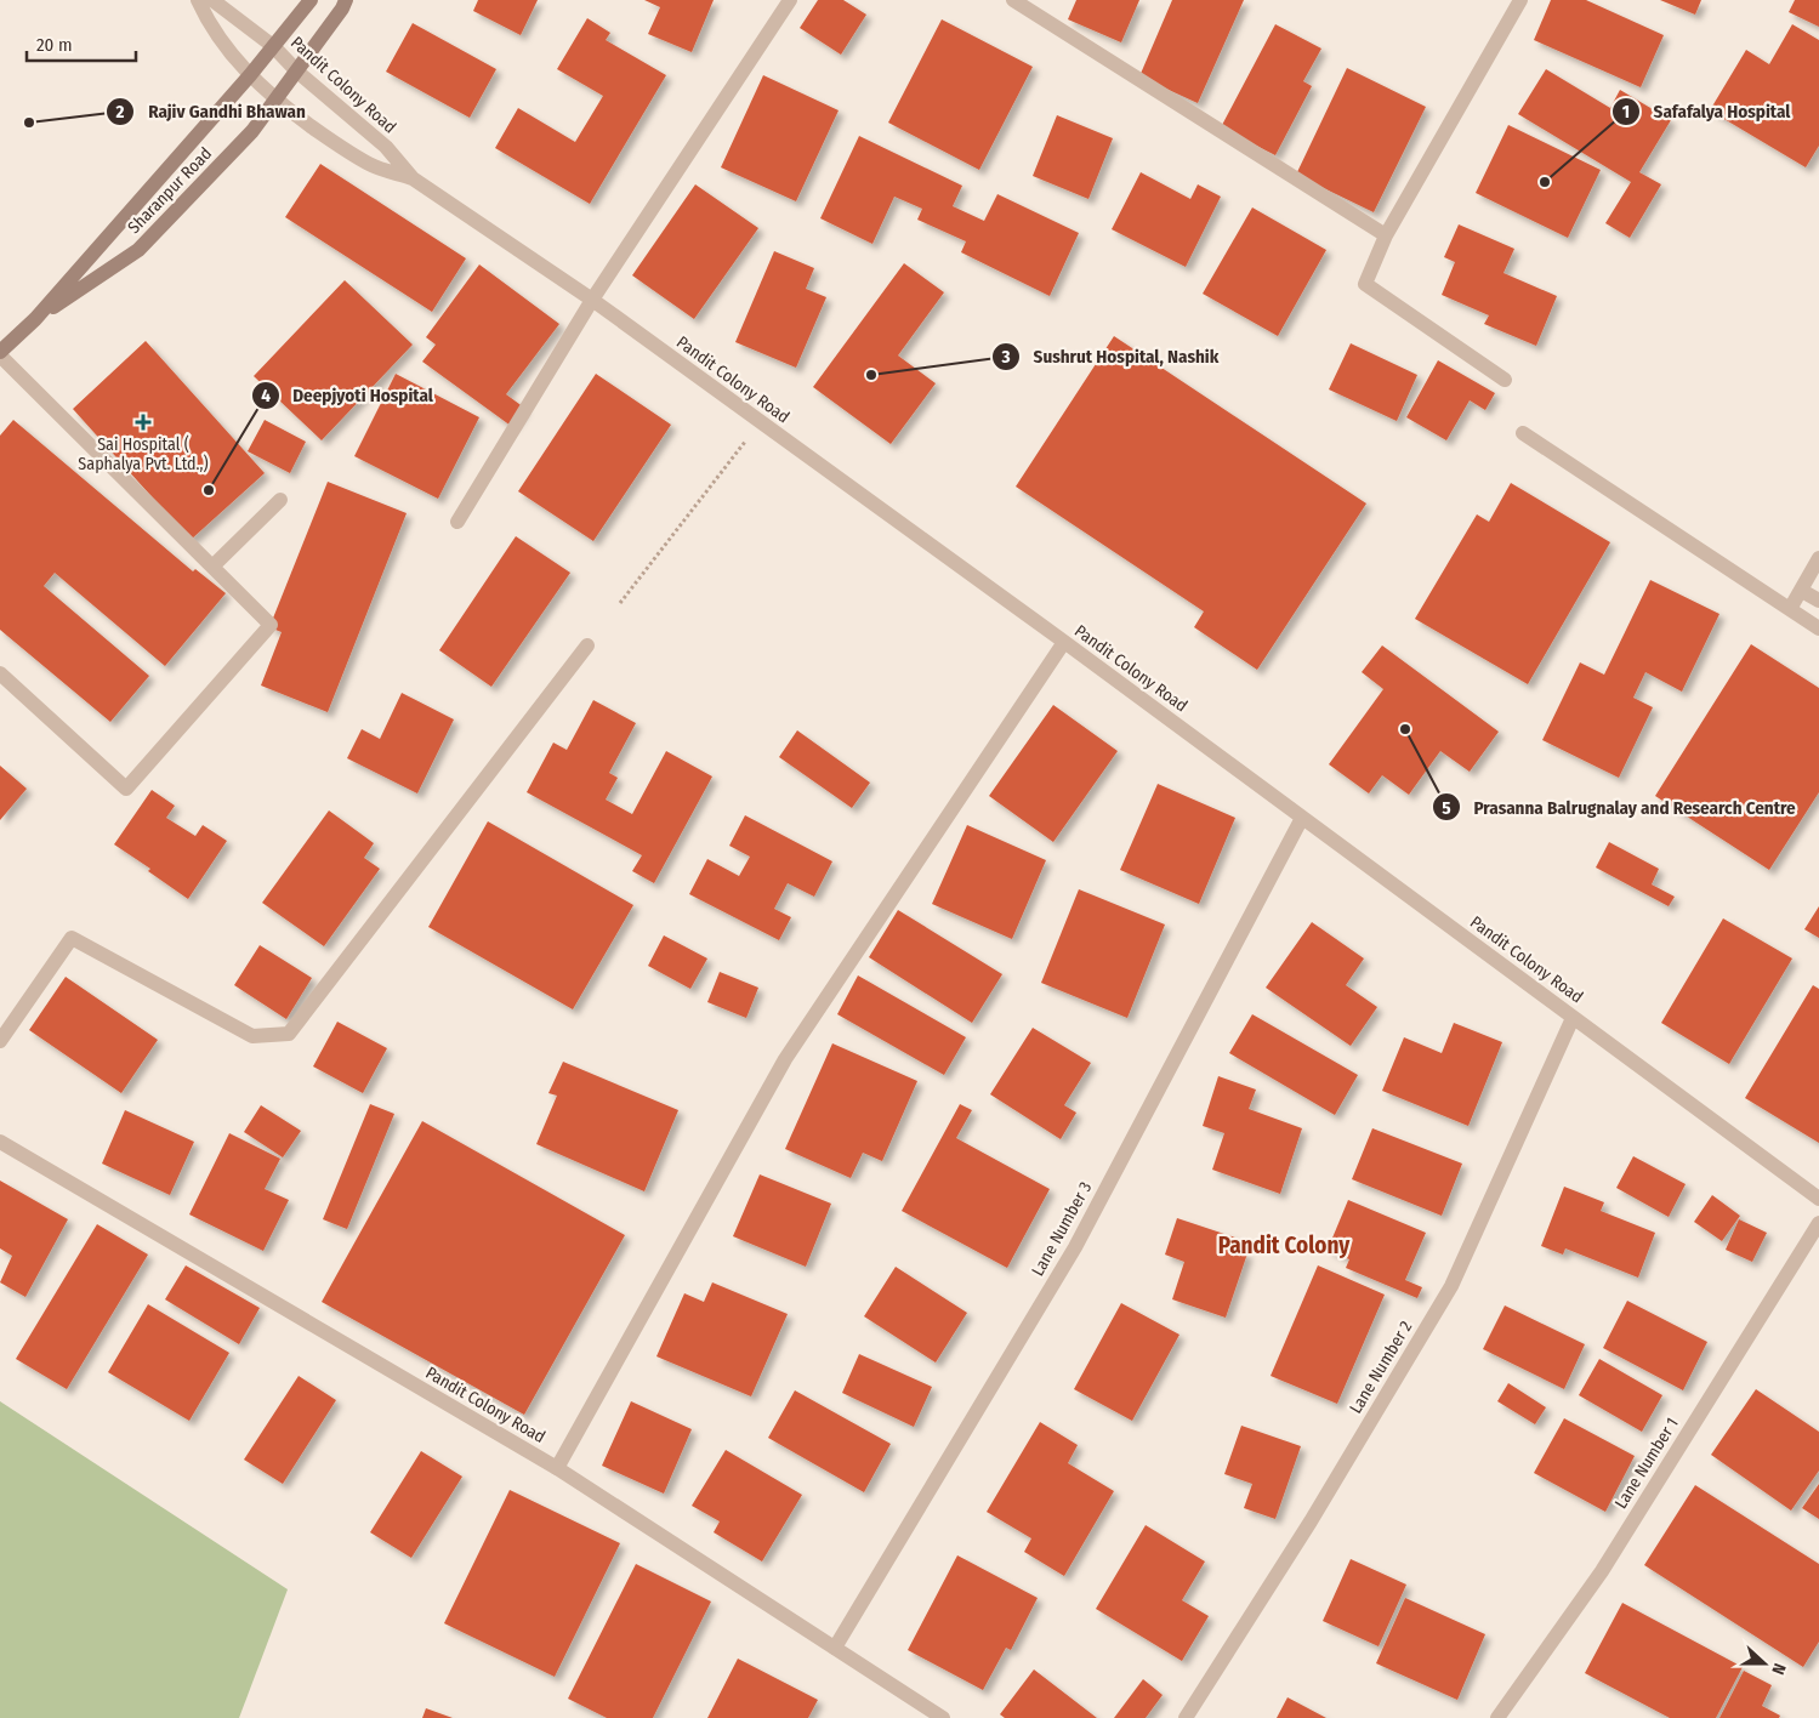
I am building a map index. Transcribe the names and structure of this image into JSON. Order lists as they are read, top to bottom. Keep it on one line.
{"streets":{"main road":["Sharanpur Road"],"street":["Pandit Colony Road","Lane Number 3","Lane Number 2","Lane Number 1"]},"crossings":[["Pandit Colony Road","Sharanpur Road"],["Pandit Colony Road","Lane Number 3"],["Pandit Colony Road","Lane Number 2"]],"districts":["Pandit Colony"],"places":{"other":["Rajiv Gandhi Bhawan","Safafalya Hospital","Sushrut Hospital, Nashik","Deepjyoti Hospital","Prasanna Balrugnalay and Research Centre"],"health":["Sai Hospital ( Saphalya Pvt. Ltd.,)"]},"scale_bar":"20 m","north":"right"}
